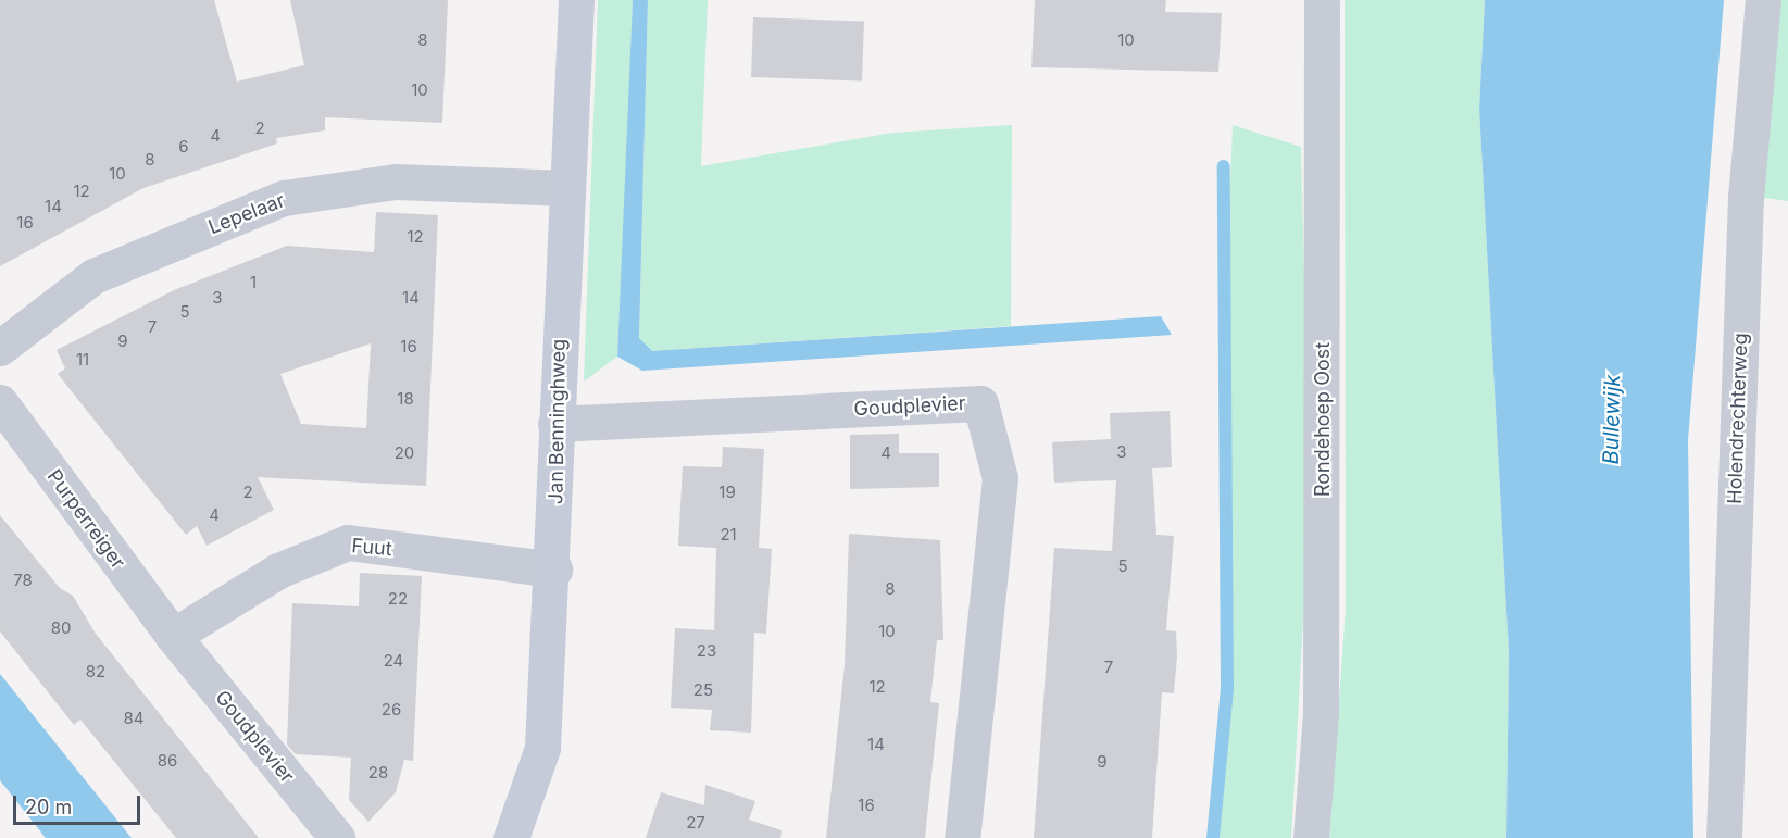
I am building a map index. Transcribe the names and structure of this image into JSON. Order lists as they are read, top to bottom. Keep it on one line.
{"streets":{"street":["Lepelaar","Goudplevier","Holendrechterweg","Rondehoep Oost","Jan Benninghweg","Purperreiger","Fuut"]},"crossings":[["Lepelaar","Jan Benninghweg"],["Goudplevier","Jan Benninghweg"],["Goudplevier","Purperreiger"],["Goudplevier","Fuut"],["Jan Benninghweg","Fuut"],["Purperreiger","Fuut"]],"water":["Bullewijk"],"house_numbers":["8","10","10","2","4","6","8","10","12","14","16","12","1","3","14","5","7","9","16","11","18","3","20","4","2","19","4","21","5","78","8","22","80","10","23","24","7","82","12","25","26","84","14","86","9","28","16","27"],"scale_bar":"20 m"}
